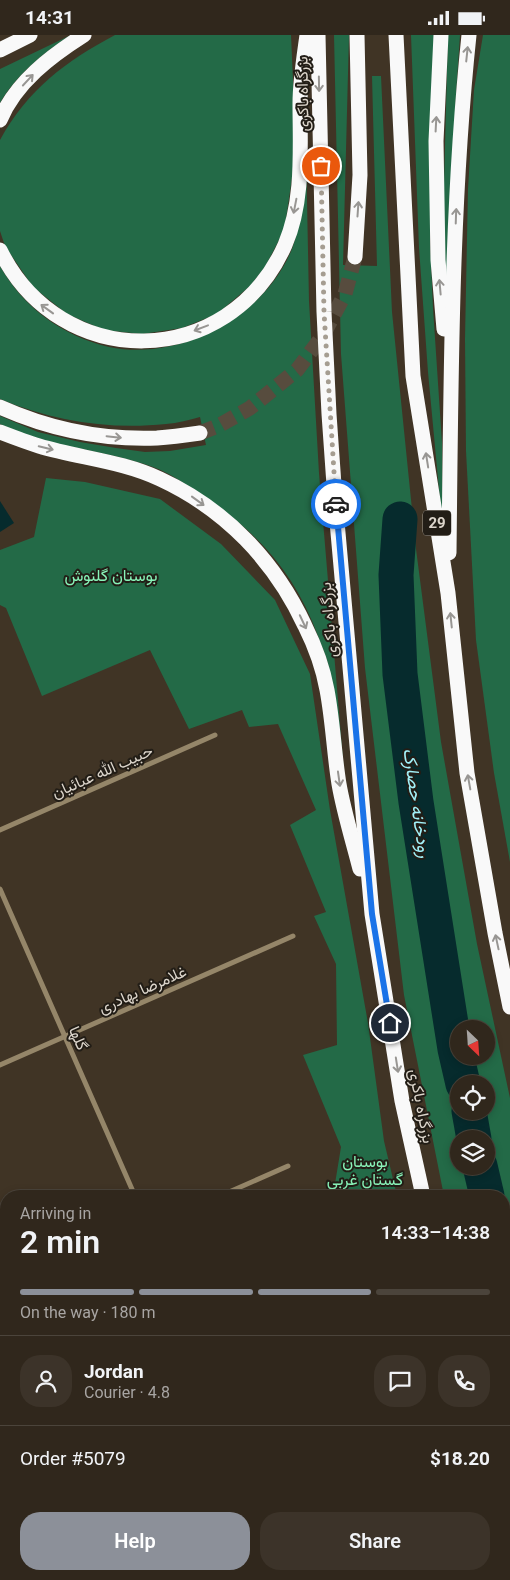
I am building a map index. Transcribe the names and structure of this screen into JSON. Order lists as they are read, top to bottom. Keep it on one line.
{"streets":{"highway":["بزرگراه باکری","29"],"street":["حبیب الله عبائیان","غلامرضا بهادری","گلها"]},"crossings":[["غلامرضا بهادری","گلها"]],"water":["رودخانه حصارک"],"parks":["بوستان گلنوش","بوستان گستان غربی"],"north":"bottom right","page":{"status":"14:31","heading":["2 min","Arriving in","14:33–14:38"],"panel":["Jordan","Courier · 4.8","Order #5079","$18.20"],"bar":"On the way · 180 m","buttons":["Help","Share"]}}
